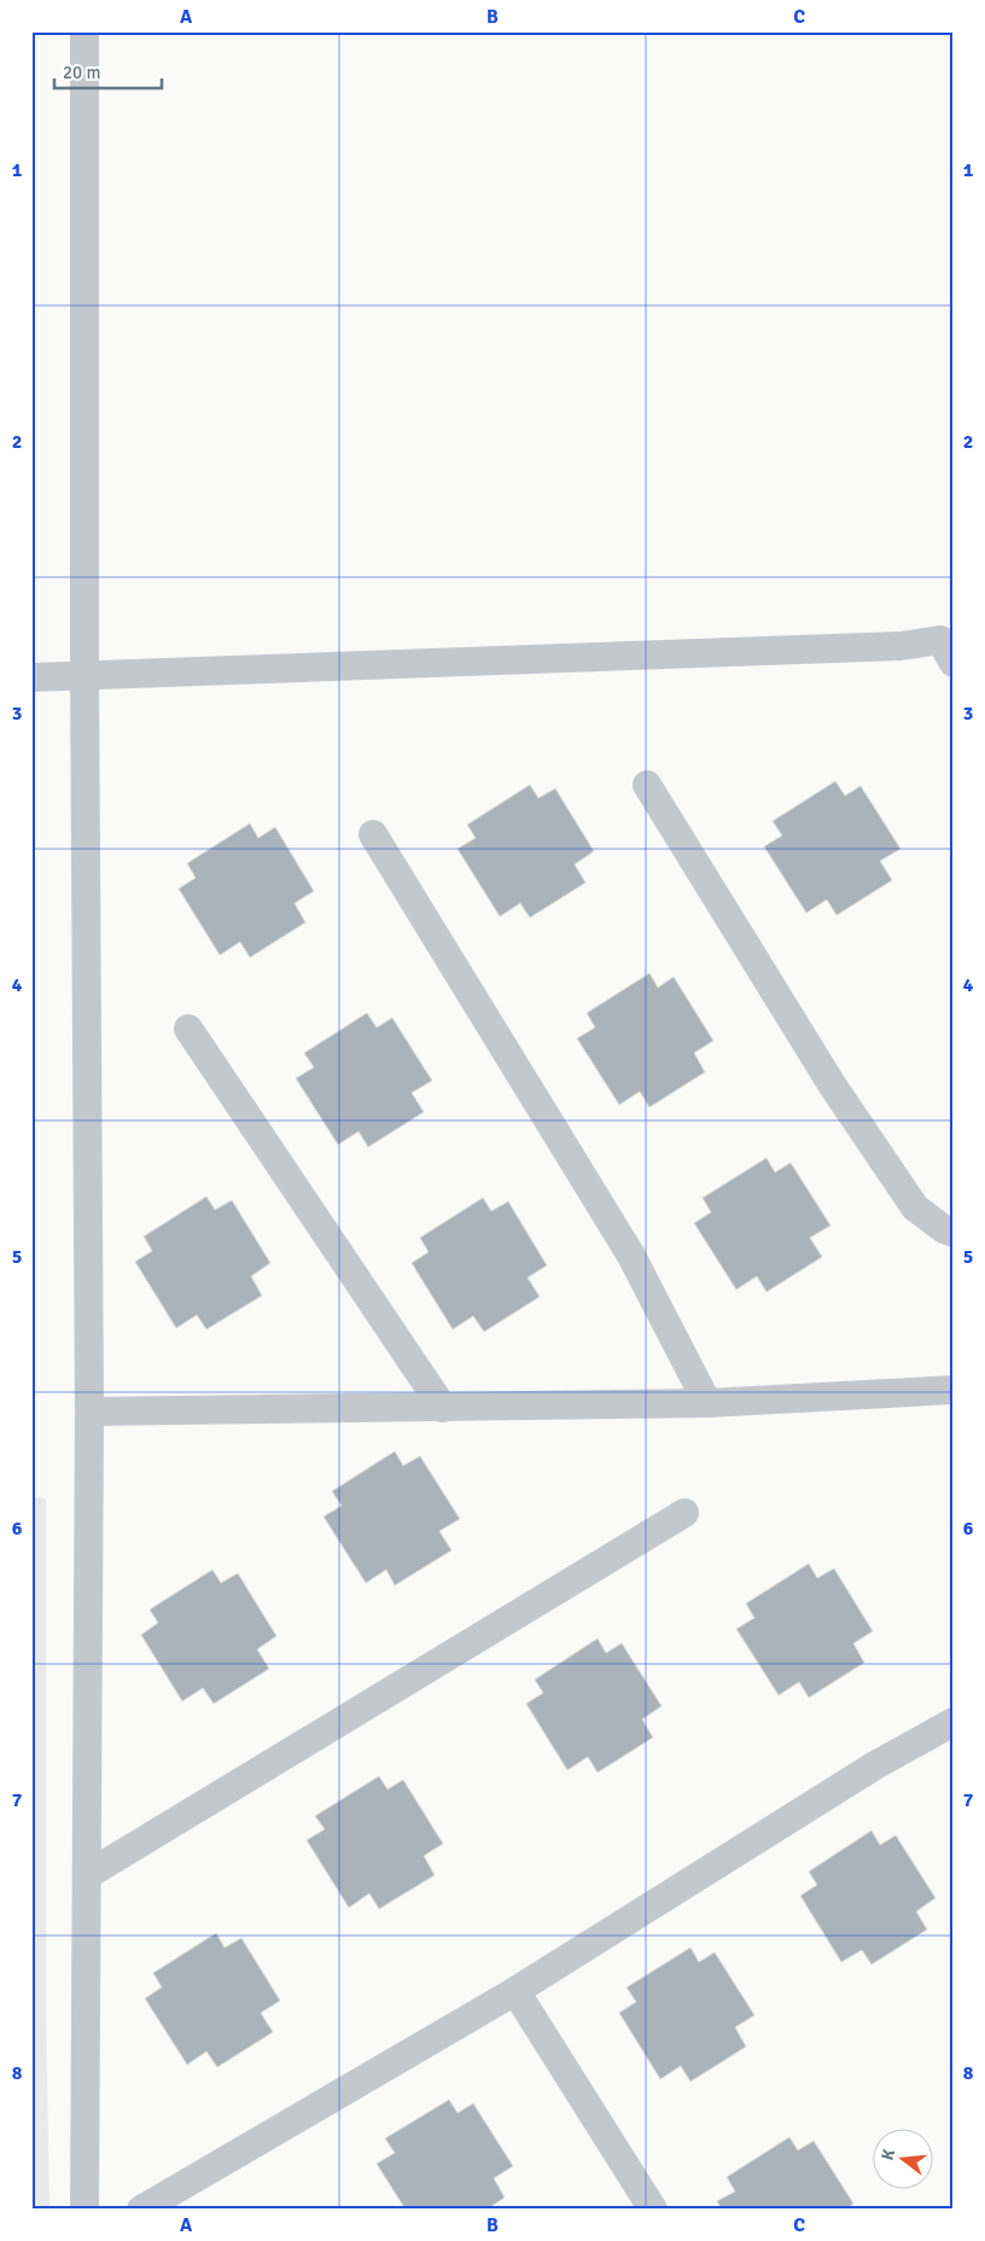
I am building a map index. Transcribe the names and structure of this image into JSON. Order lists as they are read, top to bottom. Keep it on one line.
{"scale_bar":"20 m","north":"left","grid":{"columns":["A","B","C"],"rows":["1","2","3","4","5","6","7","8"]}}
